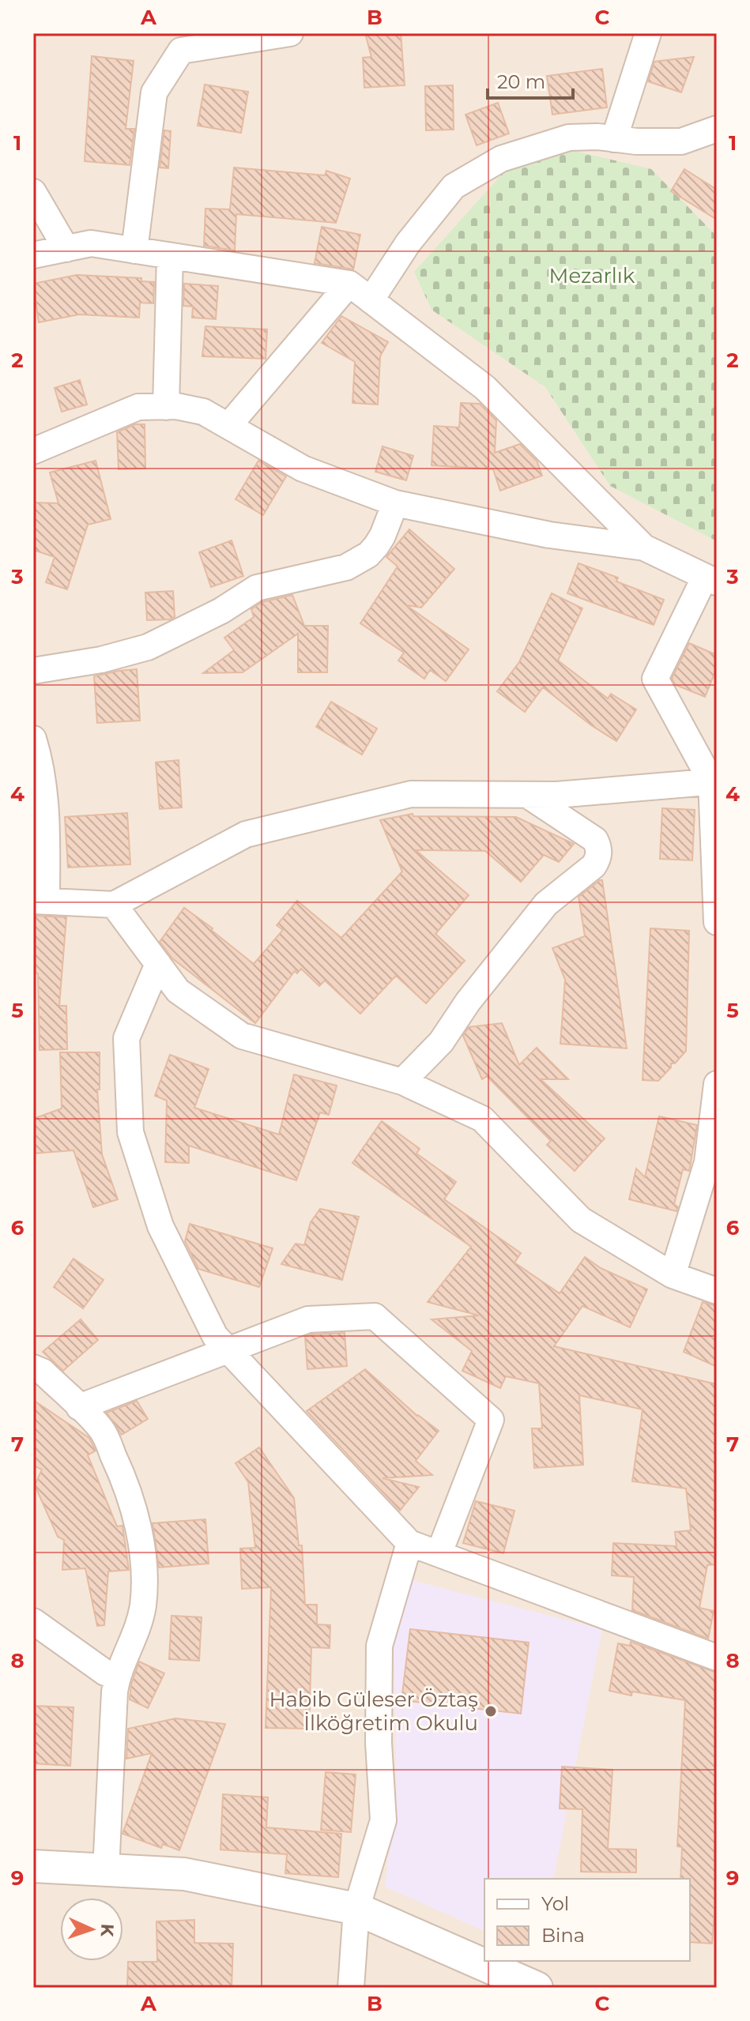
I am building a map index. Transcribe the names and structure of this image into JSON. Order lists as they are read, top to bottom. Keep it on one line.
{"parks":["Mezarlık"],"places":["Habib Güleser Öztaş İlköğretim Okulu"],"legend":["Yol","Bina"],"scale_bar":"20 m","north":"right","grid":{"columns":["A","B","C"],"rows":["1","2","3","4","5","6","7","8","9"]}}
